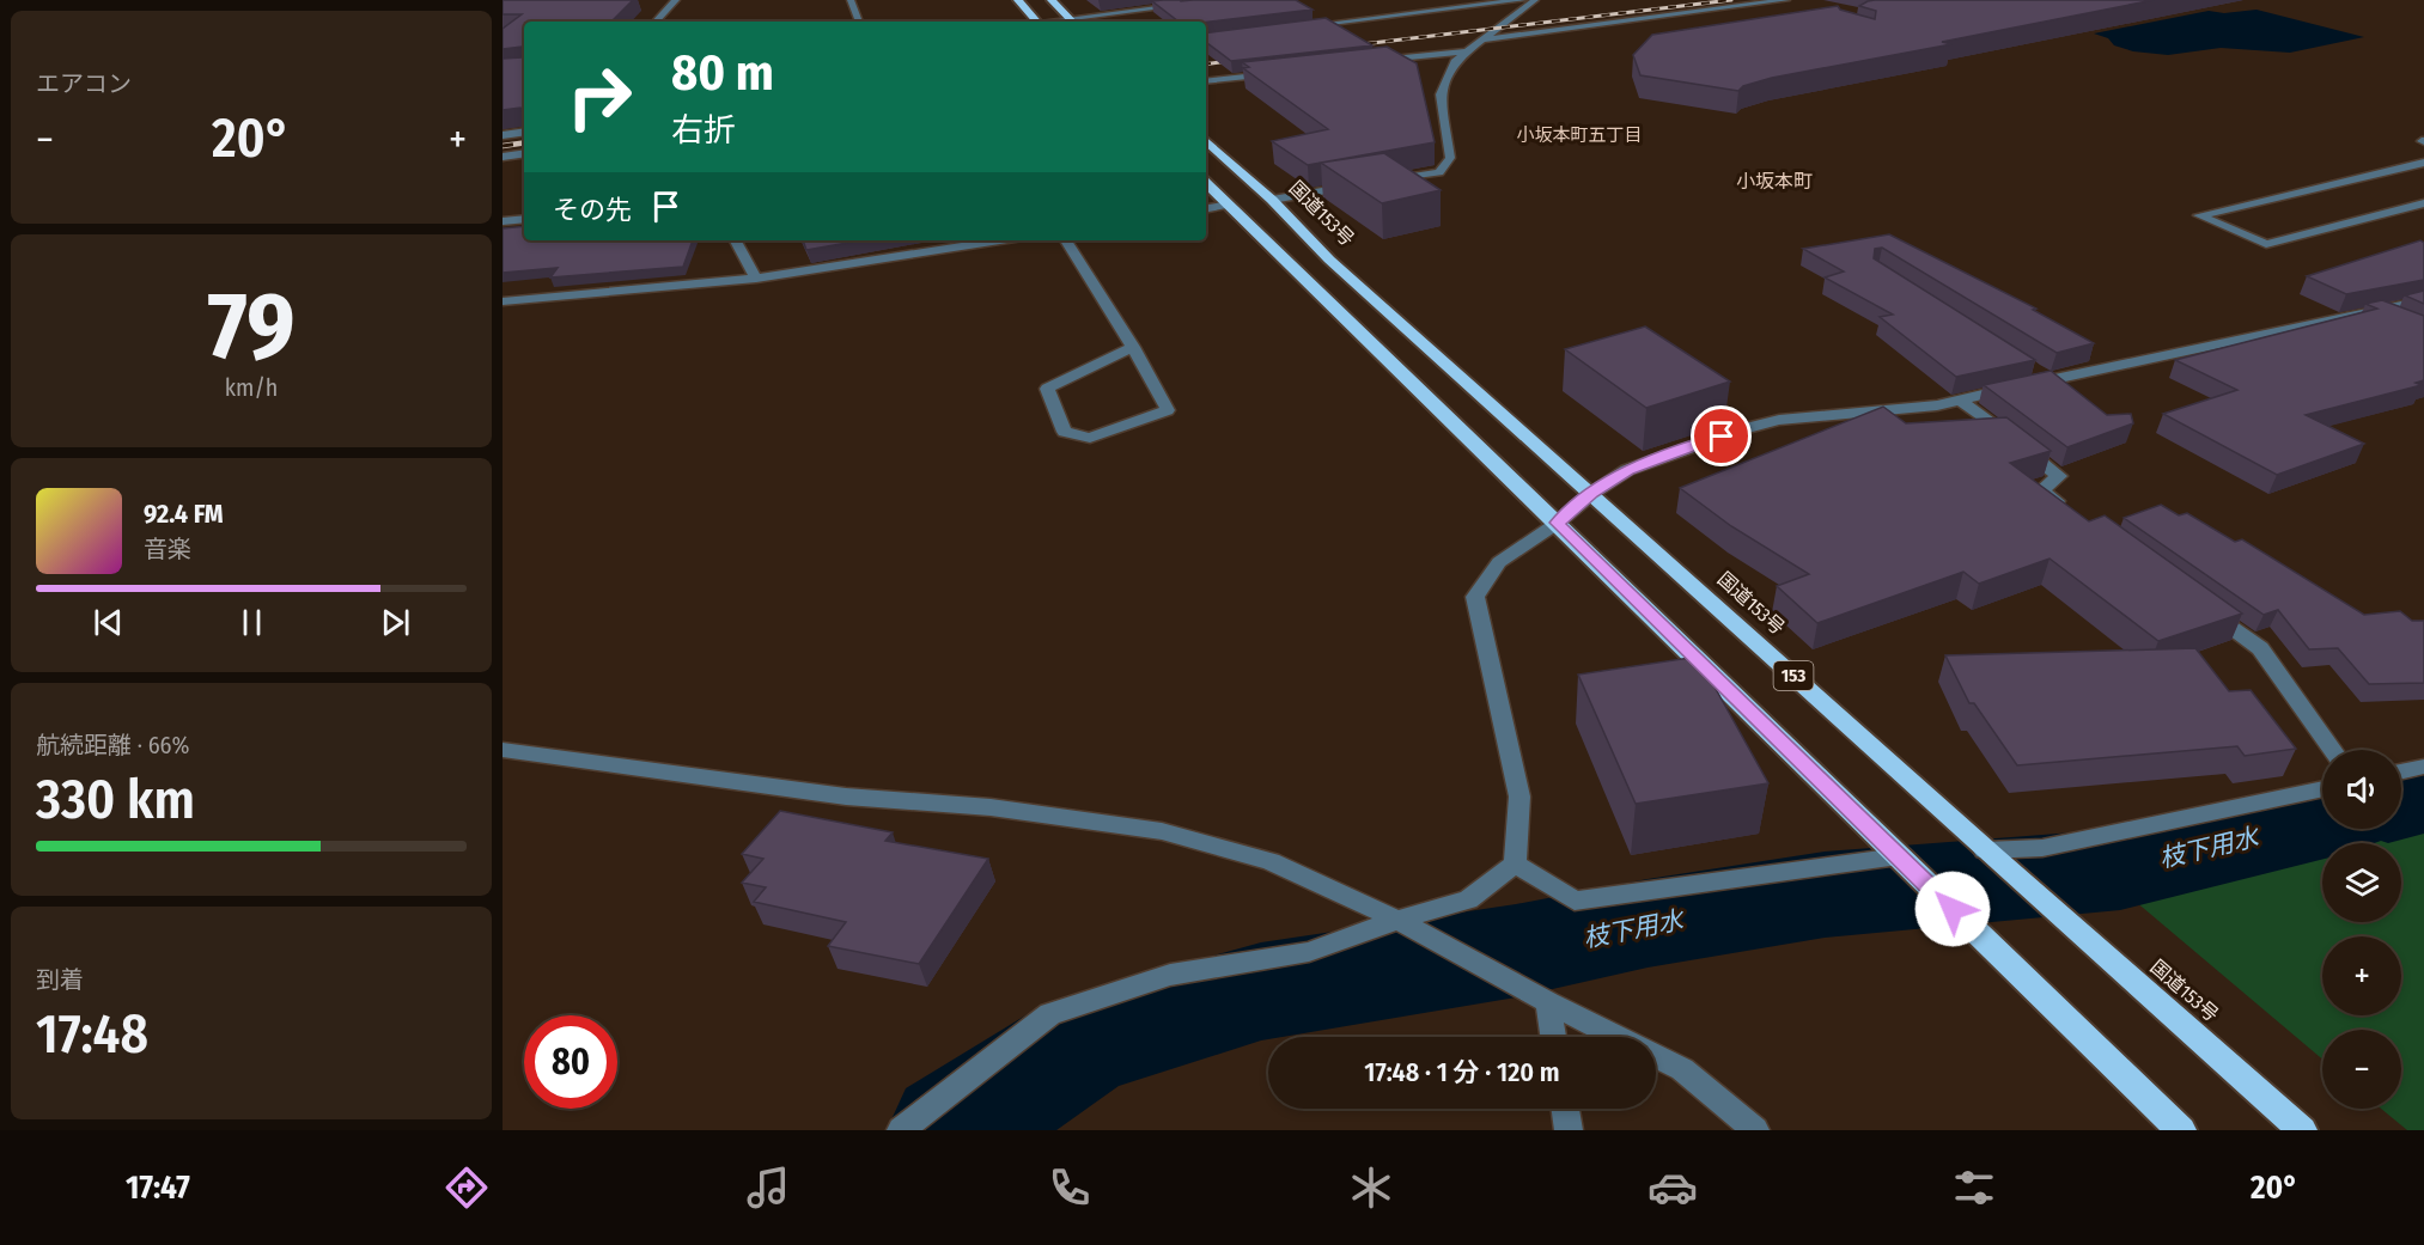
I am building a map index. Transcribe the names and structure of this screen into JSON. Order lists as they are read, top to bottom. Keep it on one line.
{"streets":{"highway":["国道153号","153"]},"districts":["小坂本町五丁目","小坂本町"],"water":["枝下用水"],"page":{"tile":["エアコン",["79","km/h"],["航続距離 · 66%","330 km"],["到着","17:48"]],"turn":["80 m","右折"],"heat":["−","20°","+"],"then":"その先","song":["92.4 FM","音楽"],"map_buttons":["+","−"],"limit":"80","trip":"17:48 · 1 分 · 120 m","tabs":["17:47","20°"]}}
